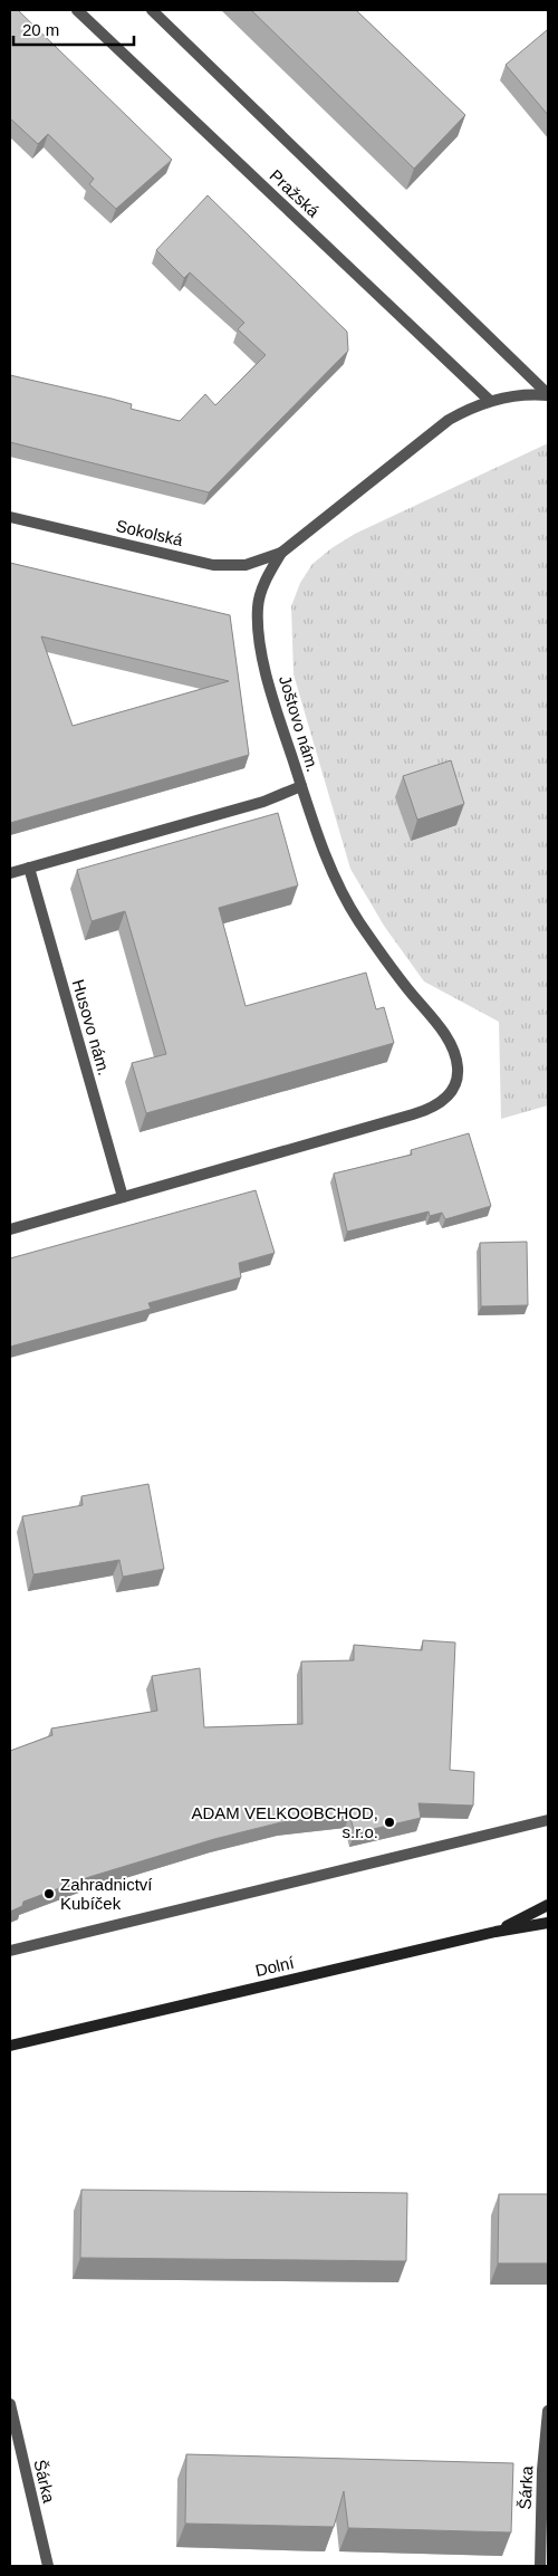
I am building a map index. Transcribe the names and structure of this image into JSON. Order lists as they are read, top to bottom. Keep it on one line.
{"streets":{"main road":["Dolní"],"street":["Pražská","Sokolská","Joštovo nám.","Husovo nám.","Šárka"]},"crossings":[["Pražská","Joštovo nám."],["Sokolská","Joštovo nám."],["Joštovo nám.","Husovo nám."]],"places":["ADAM VELKOOBCHOD, s.r.o.","Zahradnictví Kubíček"],"scale_bar":"20 m"}
